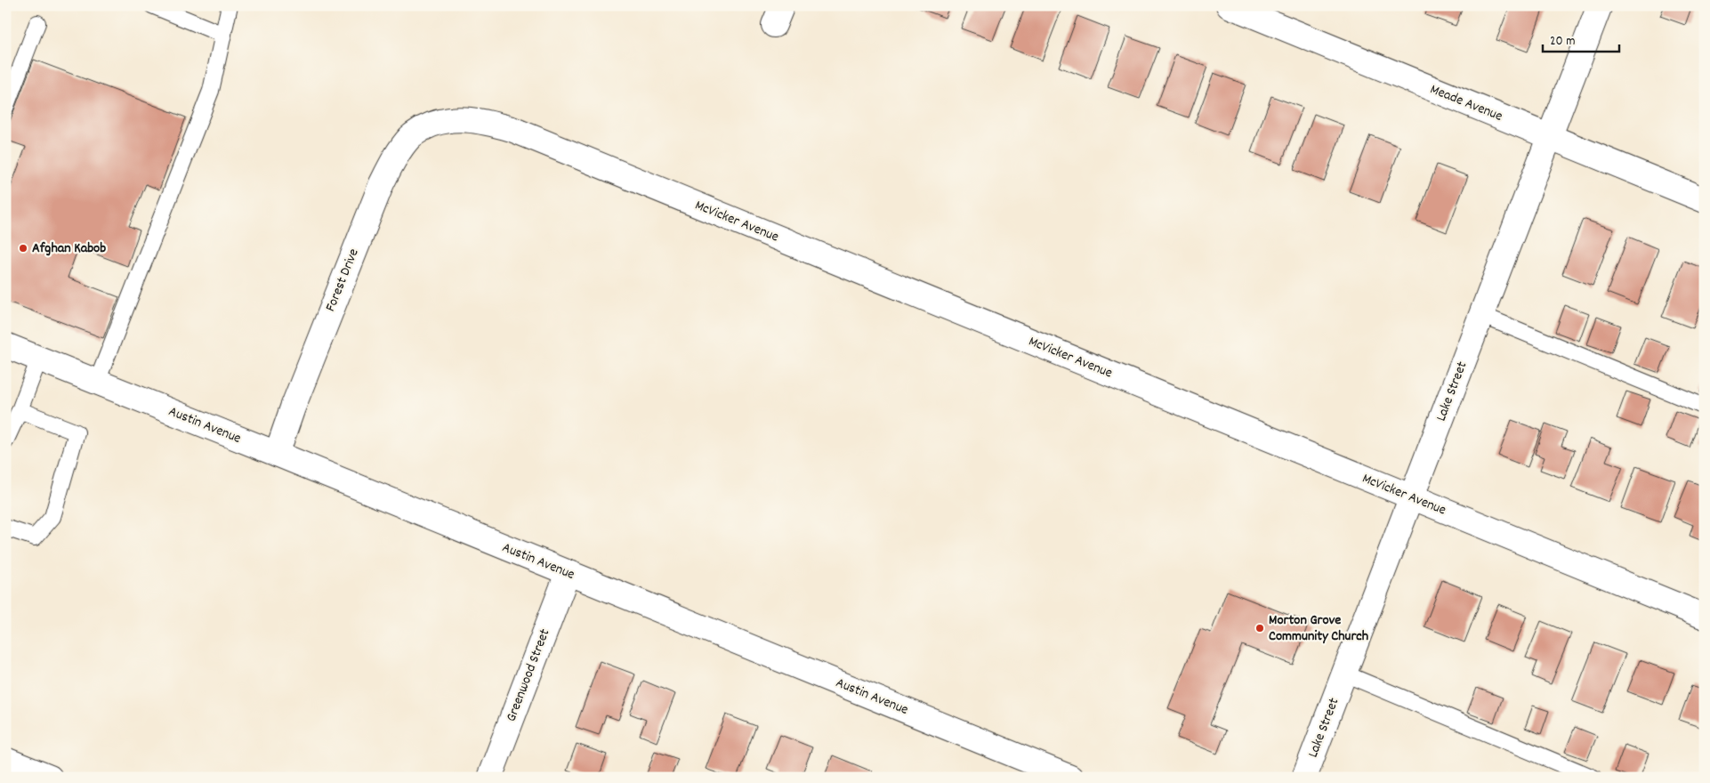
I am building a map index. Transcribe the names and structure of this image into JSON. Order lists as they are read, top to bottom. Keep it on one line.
{"streets":{"street":["Meade Avenue","McVicker Avenue","Forest Drive","Lake Street","Austin Avenue","Greenwood Street"]},"crossings":[["Meade Avenue","Lake Street"],["McVicker Avenue","Forest Drive"],["McVicker Avenue","Lake Street"],["Forest Drive","Austin Avenue"],["Austin Avenue","Greenwood Street"]],"places":["Afghan Kabob","Morton Grove Community Church"],"scale_bar":"20 m"}
